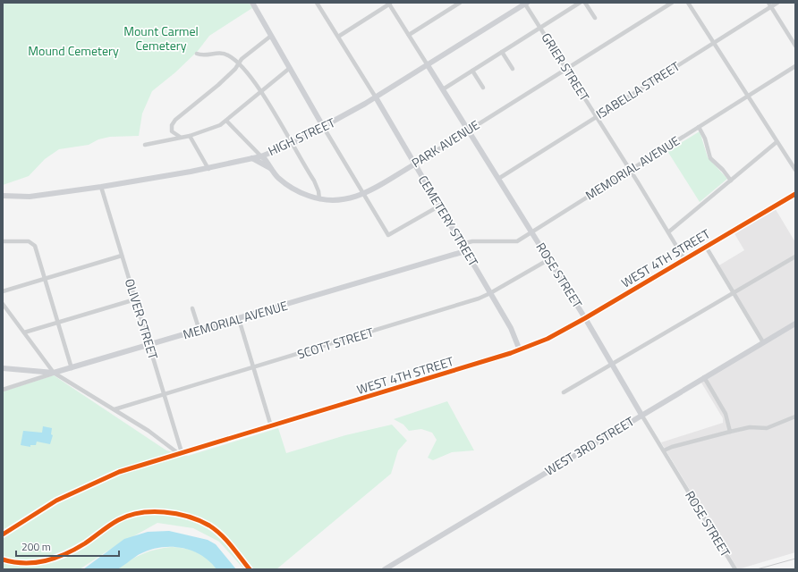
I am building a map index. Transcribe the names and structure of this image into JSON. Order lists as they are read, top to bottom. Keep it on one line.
{"streets":{"main road":["WEST 4TH STREET"],"street":["GRIER STREET","ISABELLA STREET","HIGH STREET","PARK AVENUE","MEMORIAL AVENUE","CEMETERY STREET","ROSE STREET","OLIVER STREET","SCOTT STREET","WEST 3RD STREET"]},"crossings":[["GRIER STREET","ISABELLA STREET"],["GRIER STREET","HIGH STREET"],["GRIER STREET","PARK AVENUE"],["GRIER STREET","MEMORIAL AVENUE"],["GRIER STREET","WEST 4TH STREET"],["ISABELLA STREET","ROSE STREET"],["HIGH STREET","PARK AVENUE"],["HIGH STREET","CEMETERY STREET"],["HIGH STREET","ROSE STREET"],["HIGH STREET","OLIVER STREET"],["PARK AVENUE","CEMETERY STREET"],["PARK AVENUE","ROSE STREET"],["MEMORIAL AVENUE","CEMETERY STREET"],["MEMORIAL AVENUE","ROSE STREET"],["MEMORIAL AVENUE","OLIVER STREET"],["CEMETERY STREET","WEST 4TH STREET"],["CEMETERY STREET","SCOTT STREET"],["WEST 4TH STREET","ROSE STREET"],["WEST 4TH STREET","OLIVER STREET"],["ROSE STREET","SCOTT STREET"],["ROSE STREET","WEST 3RD STREET"],["OLIVER STREET","SCOTT STREET"]],"parks":["Mount Carmel Cemetery","Mound Cemetery"],"scale_bar":"200 m"}
